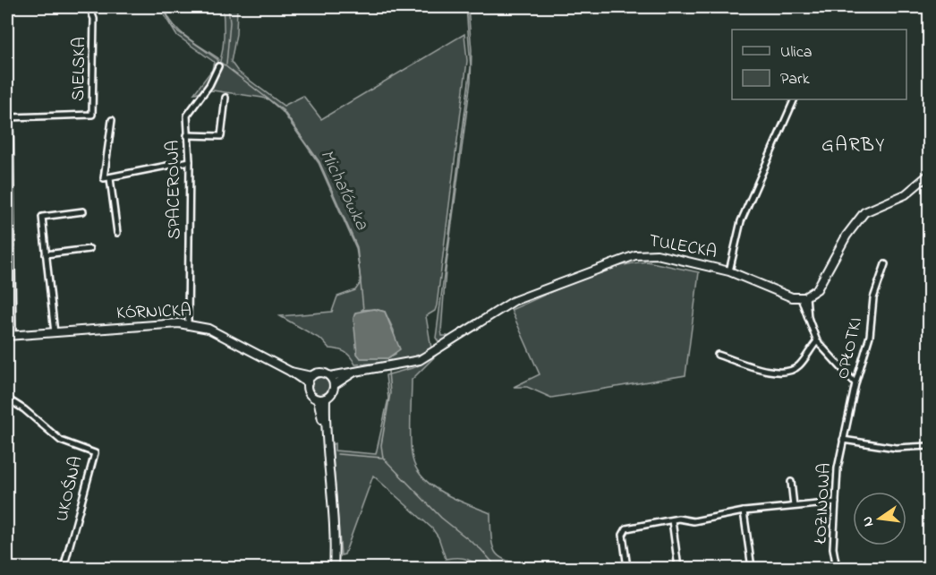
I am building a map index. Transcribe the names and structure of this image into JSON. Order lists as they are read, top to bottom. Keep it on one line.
{"streets":{"street":["SIELSKA","SPACEROWA","TULECKA","KÓRNICKA","OPŁOTKI","UKOŚNA","ŁOZINOWA"]},"crossings":[["SPACEROWA","KÓRNICKA"],["OPŁOTKI","ŁOZINOWA"]],"districts":["GARBY"],"water":["Michałówka"],"legend":["Ulica","Park"],"north":"left"}
